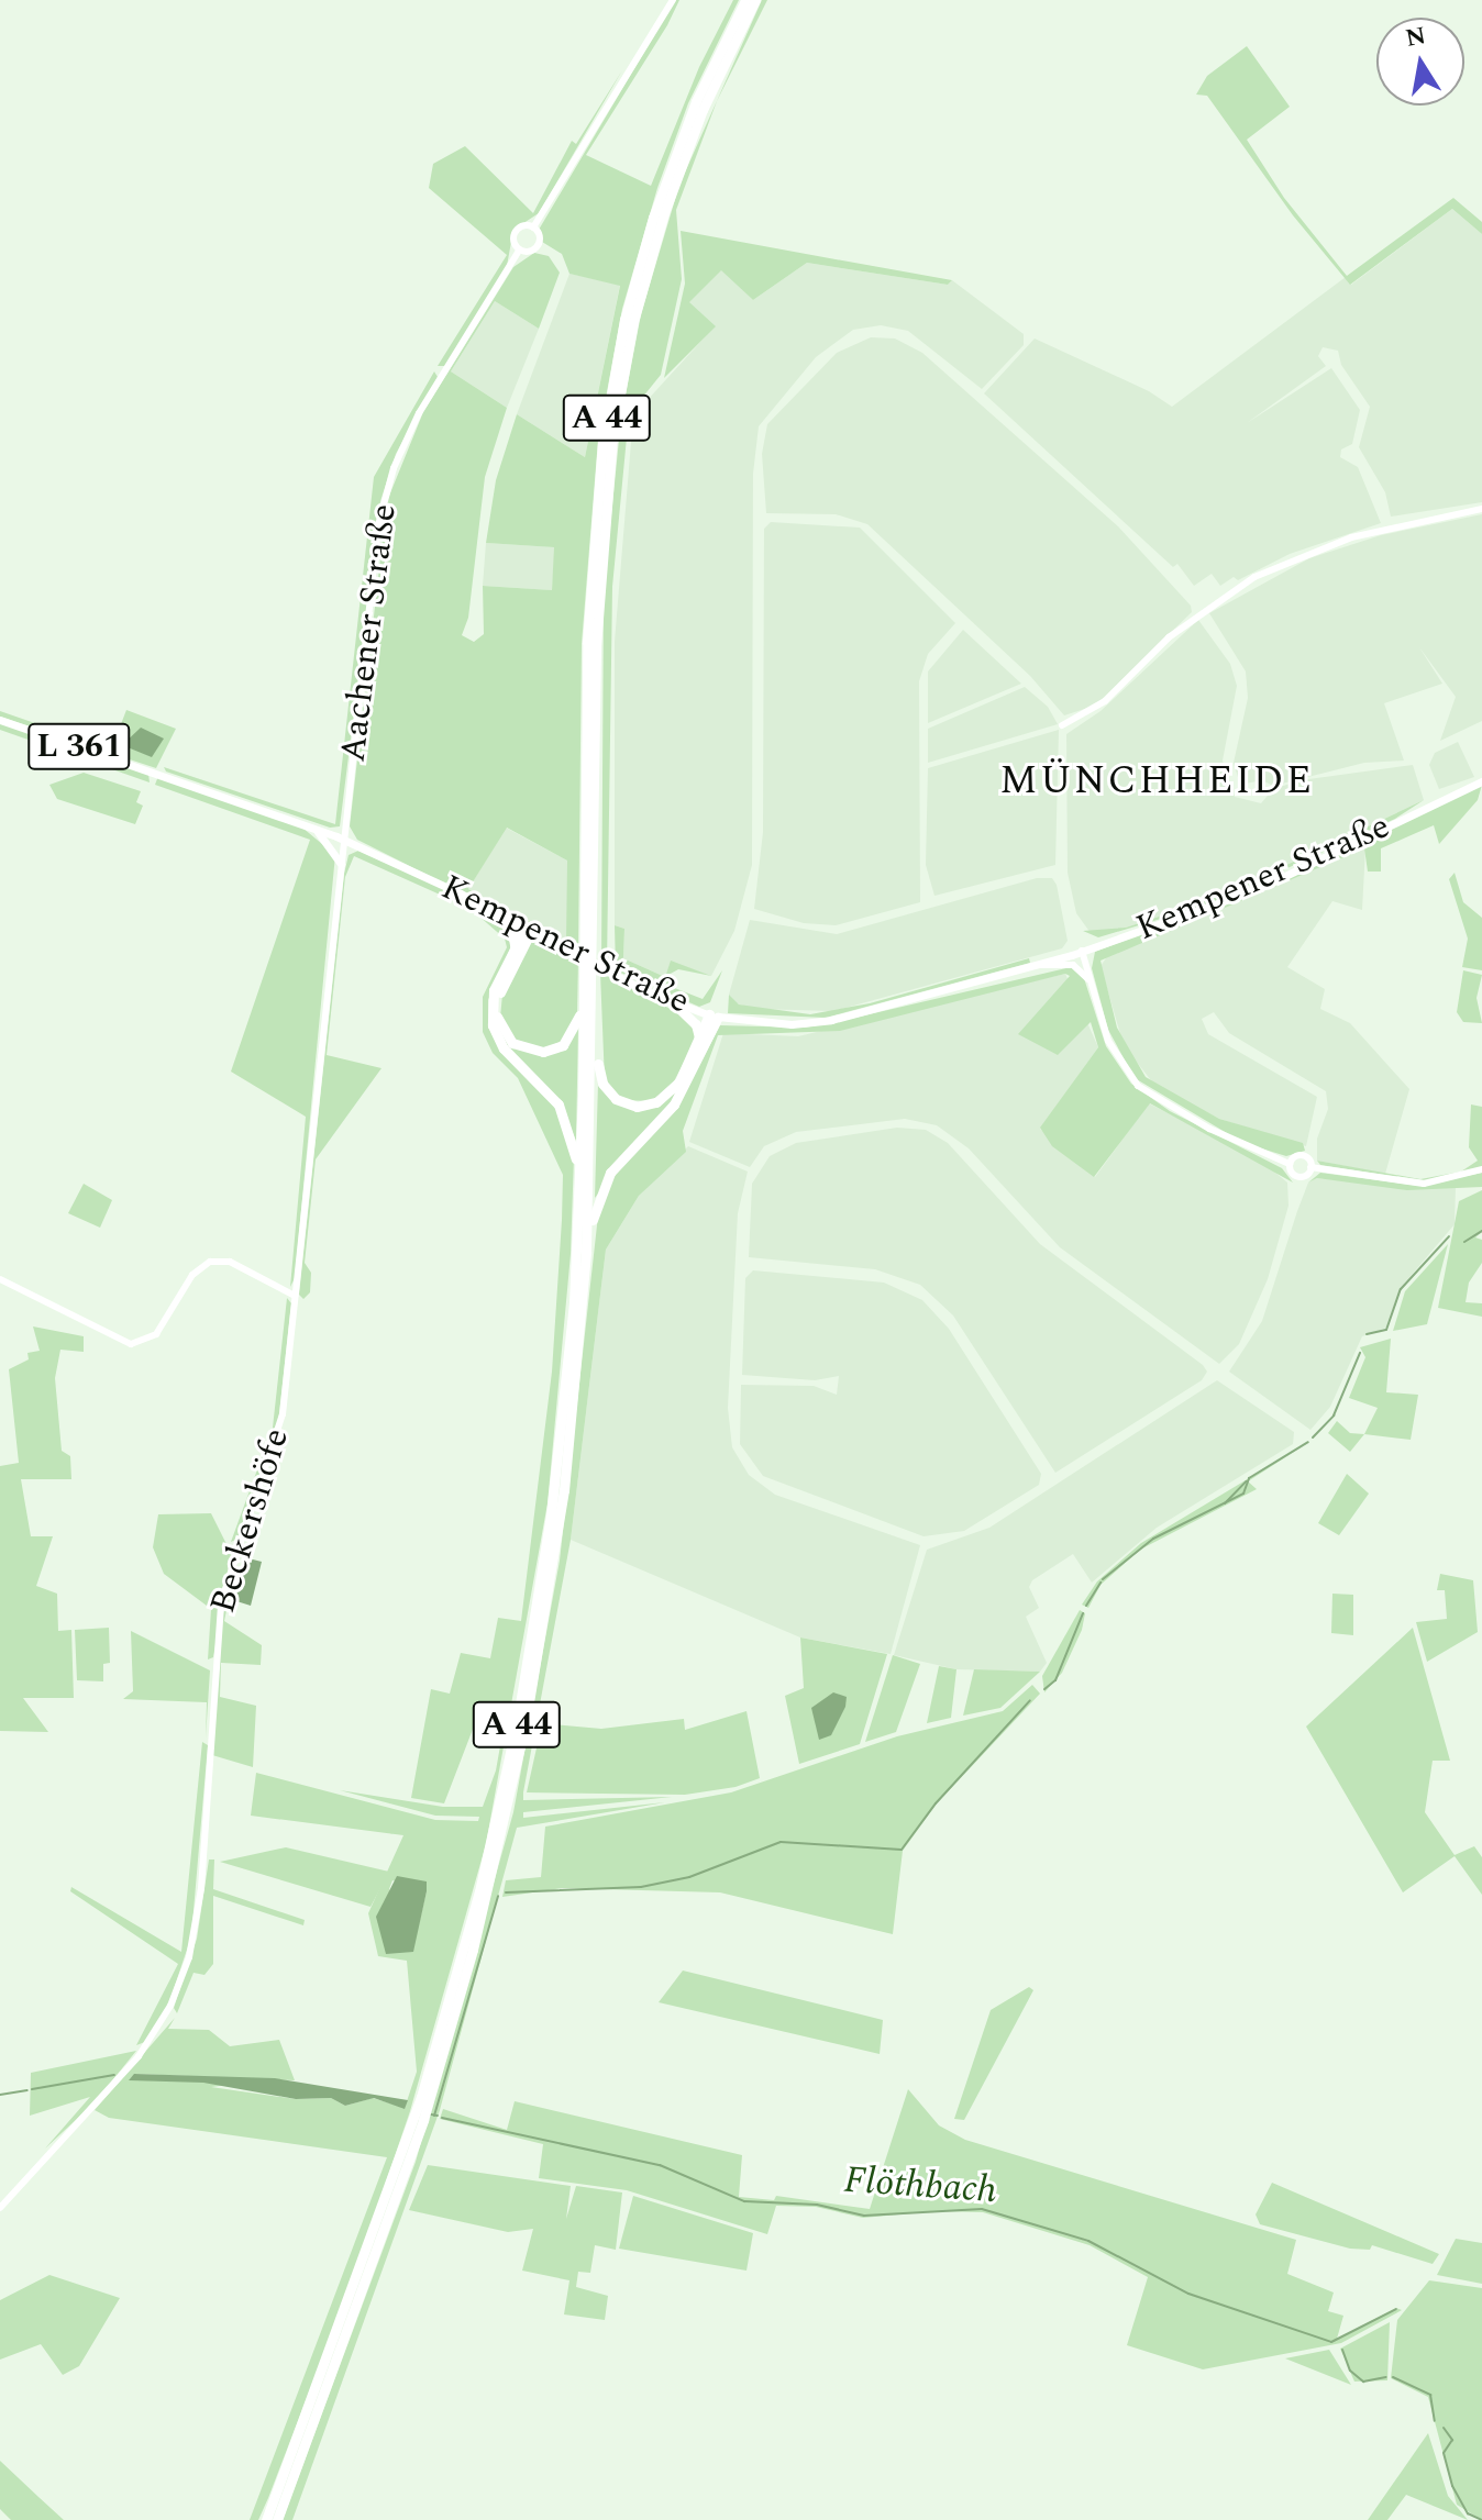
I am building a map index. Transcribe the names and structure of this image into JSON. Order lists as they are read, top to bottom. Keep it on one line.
{"streets":{"highway":["A 44"],"main road":["L 361","Kempener Straße"],"street":["Aachener Straße","Beckershöfe"]},"crossings":[["Aachener Straße","Kempener Straße"],["Aachener Straße","Beckershöfe"],["L 361","Kempener Straße"],["L 361","Beckershöfe"],["Kempener Straße","Beckershöfe"]],"districts":["MÜNCHHEIDE"],"water":["Flöthbach"],"north":"top"}
